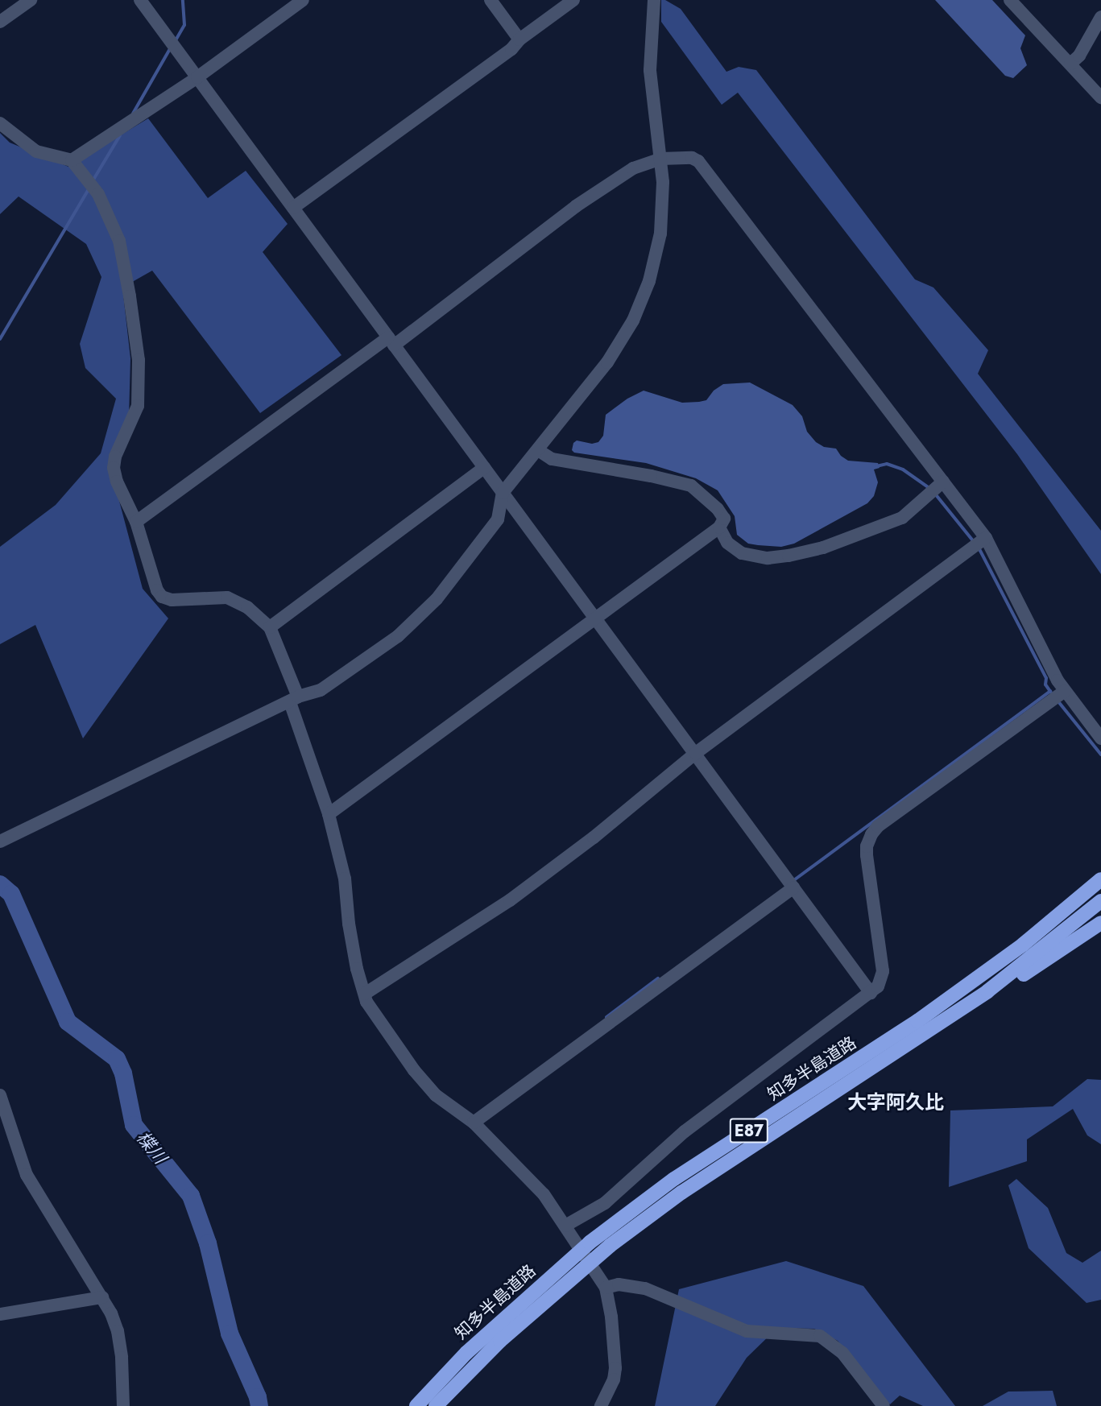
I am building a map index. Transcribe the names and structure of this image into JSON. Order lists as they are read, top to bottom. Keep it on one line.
{"streets":{"highway":["知多半島道路","E87"]},"districts":["大字阿久比"],"water":["楪川"]}
